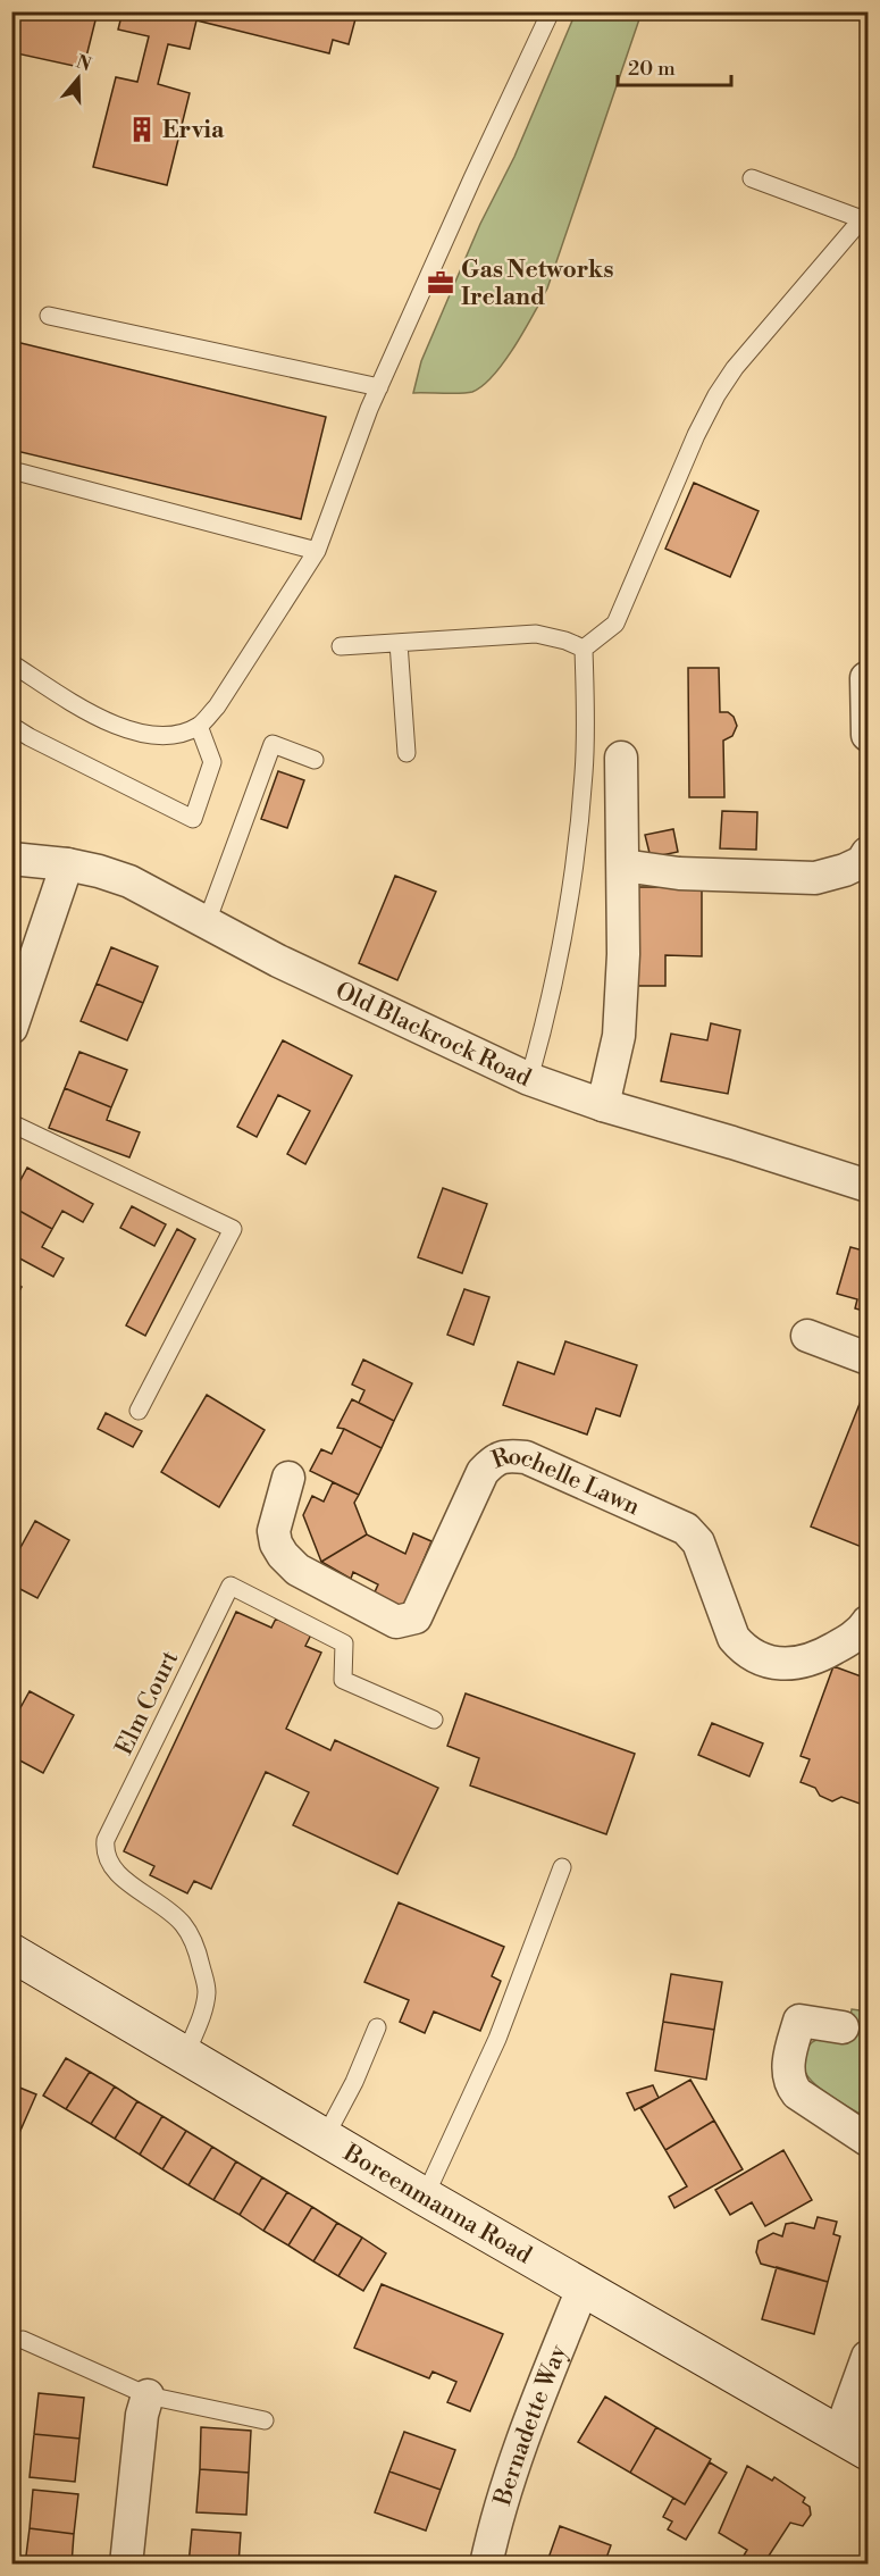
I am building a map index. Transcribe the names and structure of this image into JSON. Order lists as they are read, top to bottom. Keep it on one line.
{"streets":{"main road":["Boreenmanna Road"],"street":["Old Blackrock Road","Rochelle Lawn","Bernadette Way"],"lane":["Elm Court"]},"crossings":[["Elm Court","Boreenmanna Road"],["Boreenmanna Road","Bernadette Way"]],"places":{"building":["Ervia"],"office":["Gas Networks Ireland"]},"scale_bar":"20 m","north":"top"}
